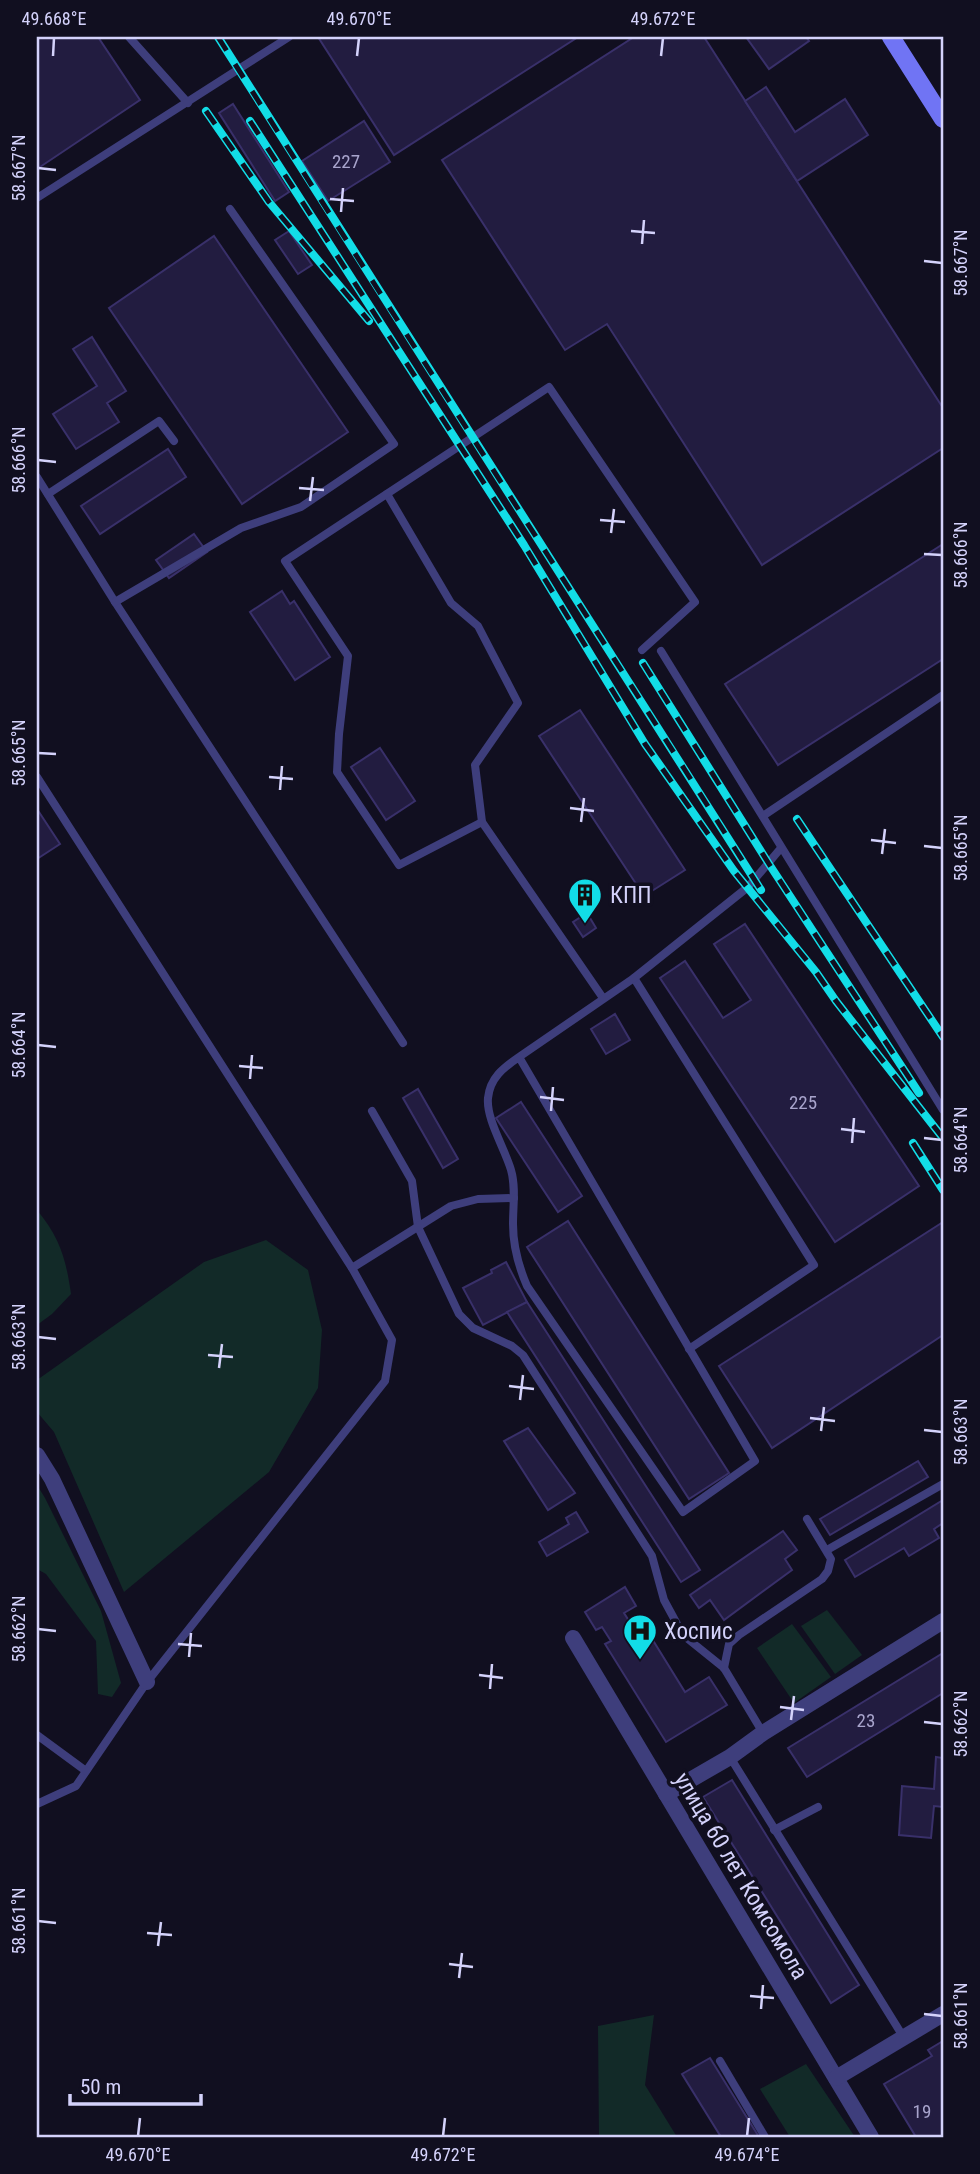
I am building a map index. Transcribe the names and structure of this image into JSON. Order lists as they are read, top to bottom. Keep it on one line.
{"streets":{"street":["улица 60 лет Комсомола"]},"places":{"building":["КПП"],"hospital":["Хоспис"]},"house_numbers":["227","225","23","19"],"scale_bar":"50 m","coordinates":["49.668°E","49.670°E","49.672°E","58.667°N","58.666°N","58.665°N","58.664°N","58.663°N","58.662°N","58.661°N","49.674°E"]}
